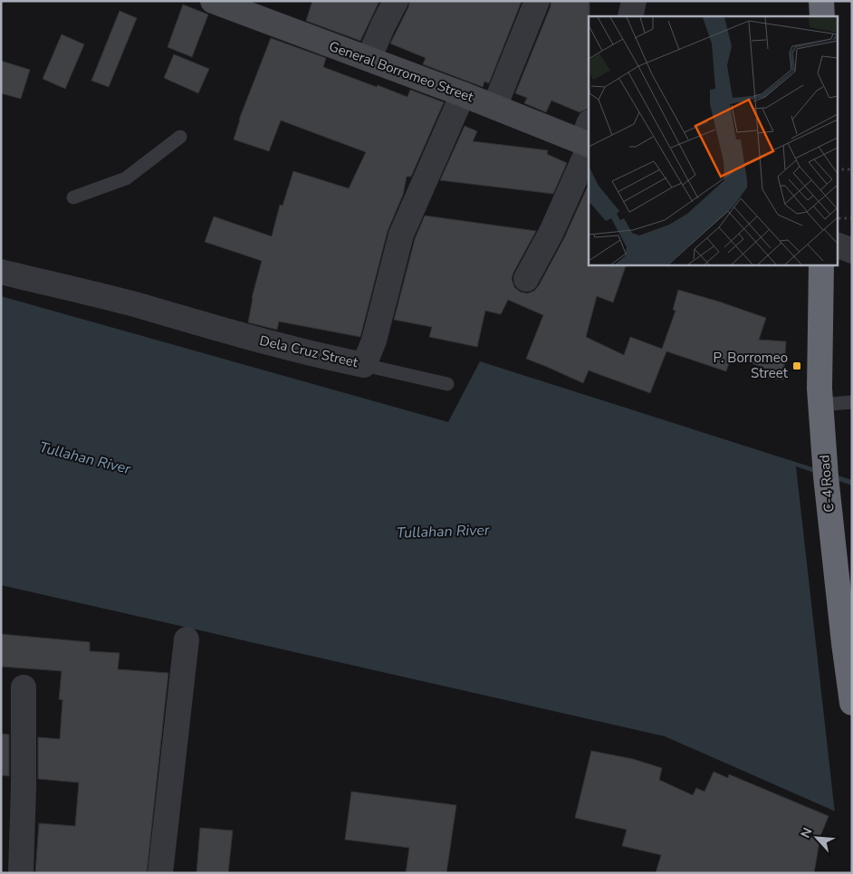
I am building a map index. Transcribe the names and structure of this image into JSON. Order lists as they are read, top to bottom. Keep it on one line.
{"streets":{"highway":["C-4 Road"],"street":["General Borromeo Street","Dela Cruz Street"]},"crossings":[["General Borromeo Street","Dela Cruz Street"]],"water":["Tullahan River"],"places":{"transit":["P. Borromeo Street"]},"north":"top left"}
